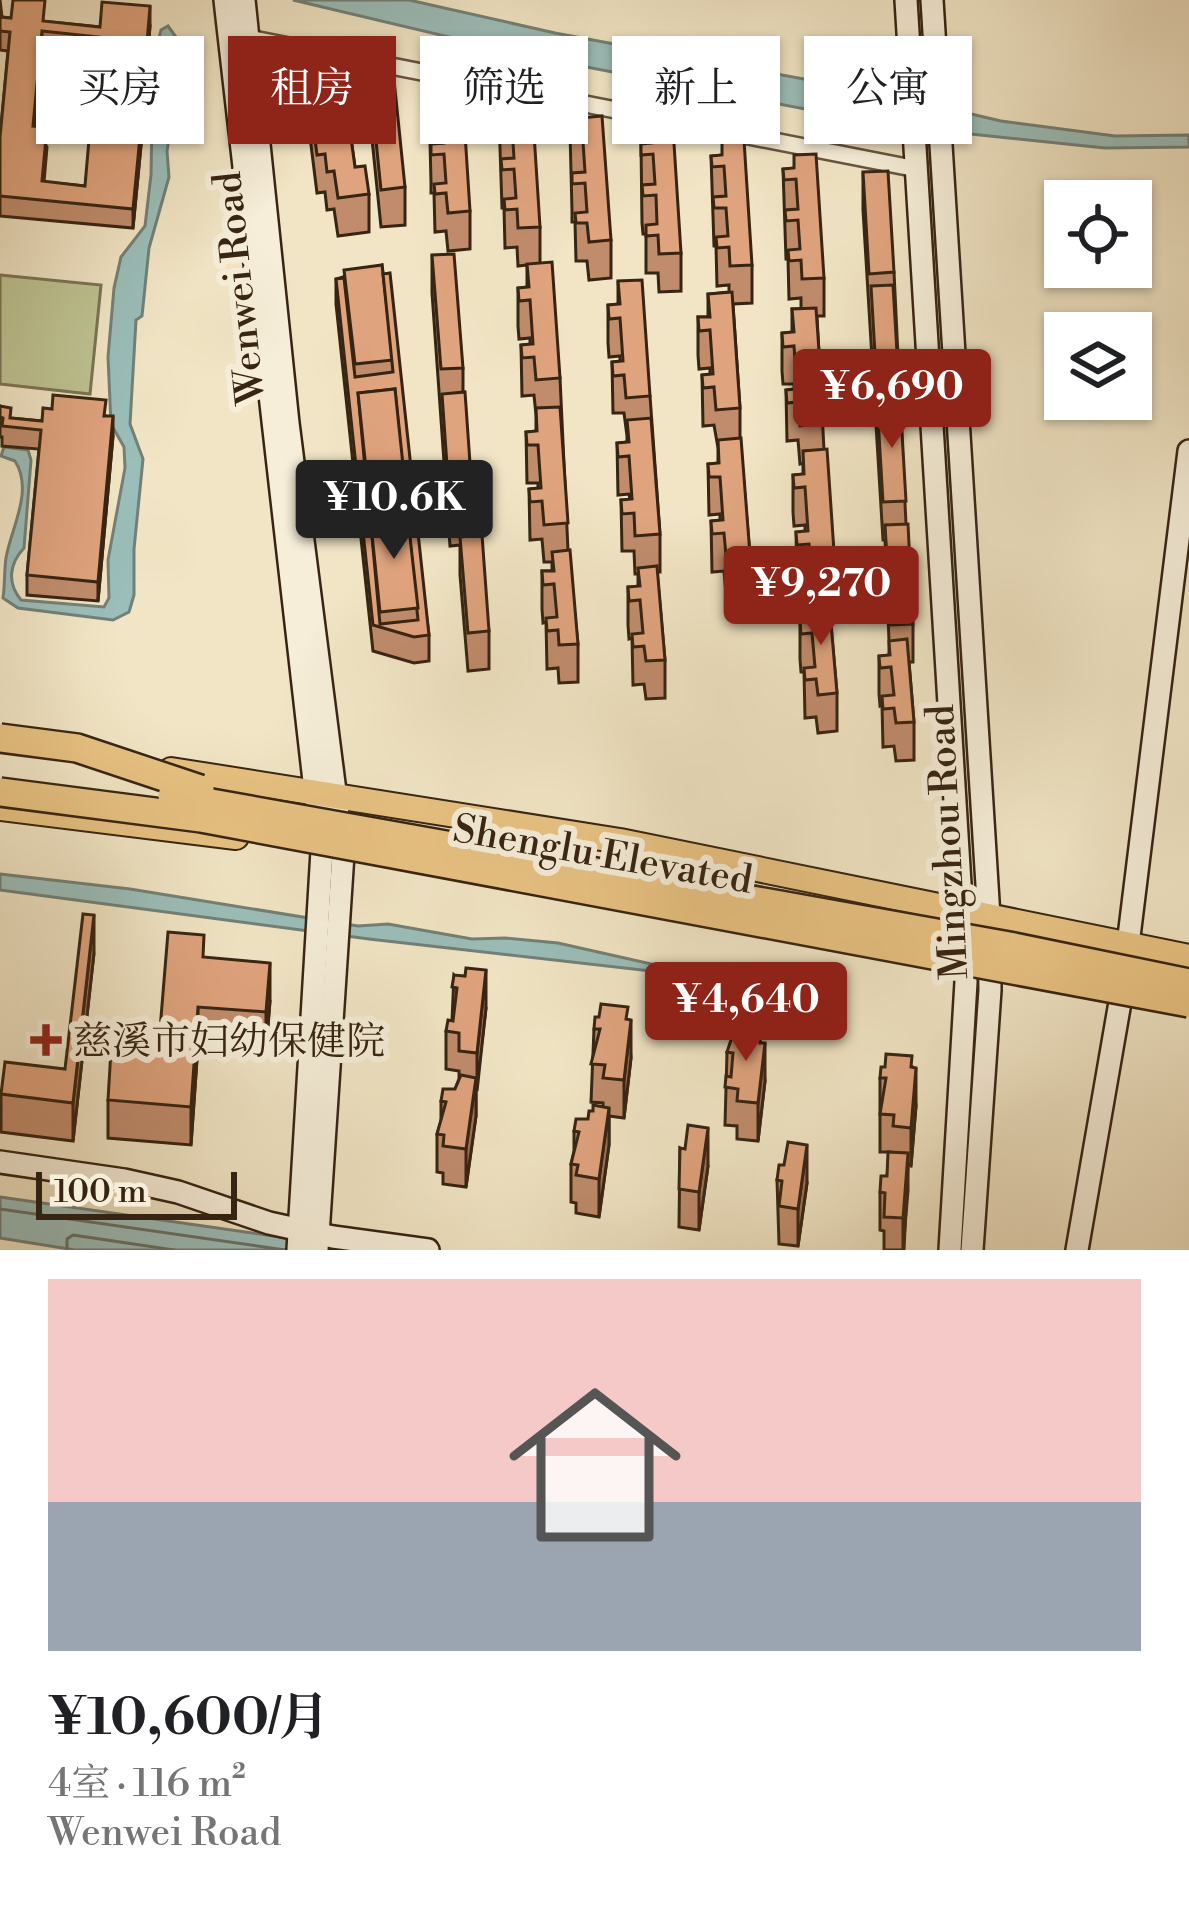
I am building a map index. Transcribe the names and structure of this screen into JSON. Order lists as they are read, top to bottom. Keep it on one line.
{"streets":{"highway":["Shenglu Elevated"],"main road":["Wenwei Road","Mingzhou Road"]},"places":{"health":["慈溪市妇幼保健院"]},"scale_bar":"100 m","page":{"chip":["买房","租房","筛选","新上","公寓"],"price":["¥6,690","¥10.6K","¥9,270","¥4,640"],"scale":"100 m","list":[{"name":"¥10,600/月","note":"4室 · 116 m² · Wenwei Road"}]}}
